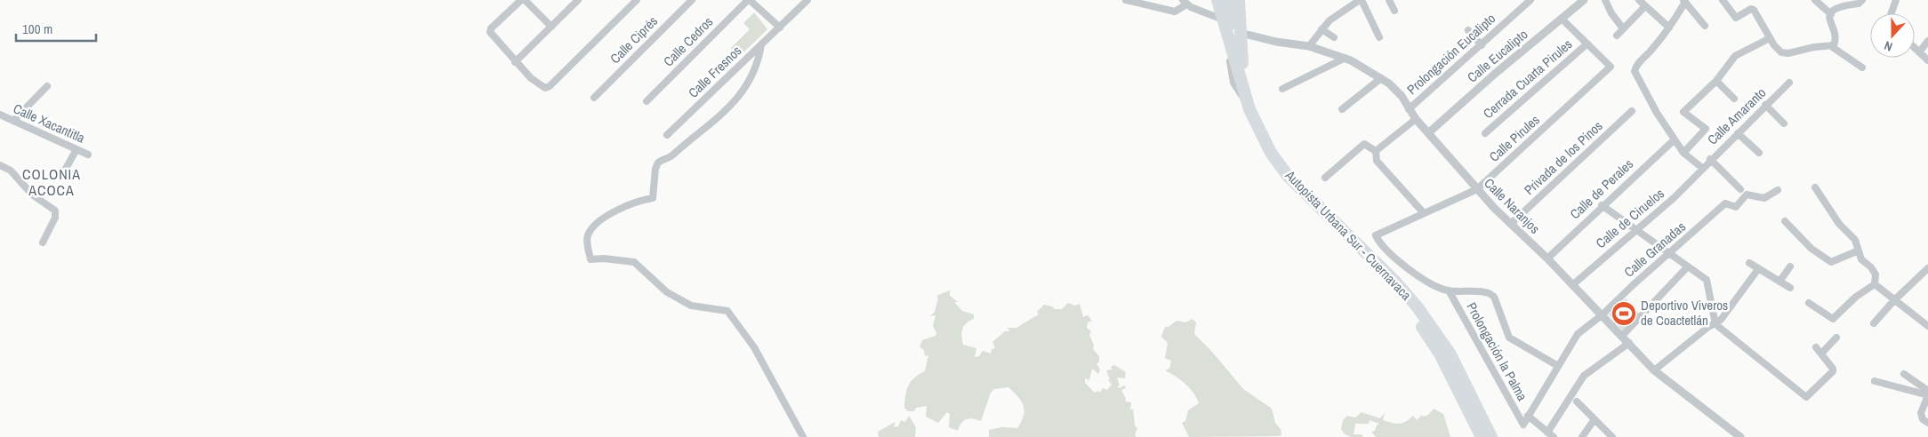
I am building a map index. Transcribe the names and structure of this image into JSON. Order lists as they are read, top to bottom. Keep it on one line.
{"streets":{"highway":["Autopista Urbana Sur - Cuernavaca"],"street":["Calle Ciprés","Calle Cedros","Prolongación Eucalipto","Calle Eucalipto","Calle Fresnos","Cerrada Cuarta Pirules","Calle Amaranto","Calle Xacantitla","Calle Pirules","Privada de los Pinos","Calle de Perales","Calle Naranjos","Calle de Ciruelos","Calle Granadas","Prolongación la Palma"]},"crossings":[["Prolongación Eucalipto","Calle Naranjos"],["Calle Eucalipto","Calle Naranjos"],["Cerrada Cuarta Pirules","Calle Pirules"],["Calle Amaranto","Calle de Ciruelos"],["Calle Pirules","Calle Naranjos"],["Calle Pirules","Prolongación la Palma"],["Privada de los Pinos","Calle Naranjos"],["Calle de Perales","Calle Naranjos"],["Calle Naranjos","Calle de Ciruelos"],["Calle Naranjos","Calle Granadas"],["Calle Granadas","Prolongación la Palma"]],"districts":["COLONIA ACOCA"],"places":{"sports":["Deportivo Viveros de Coactetlán"]},"scale_bar":"100 m","north":"bottom"}
